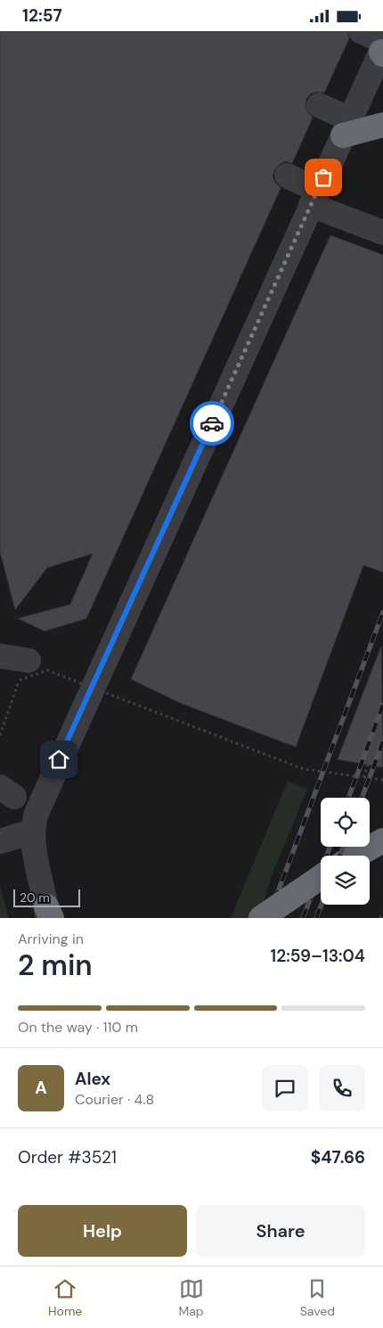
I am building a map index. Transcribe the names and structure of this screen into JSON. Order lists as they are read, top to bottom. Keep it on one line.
{"scale_bar":"20 m","page":{"status":"12:57","scale":"20 m","heading":["2 min","Arriving in","12:59–13:04"],"panel":["Alex","Courier · 4.8","Order #3521","$47.66"],"bar":"On the way · 110 m","round":"A","buttons":["Help","Share"],"tabs":["Home","Map","Saved"]}}
